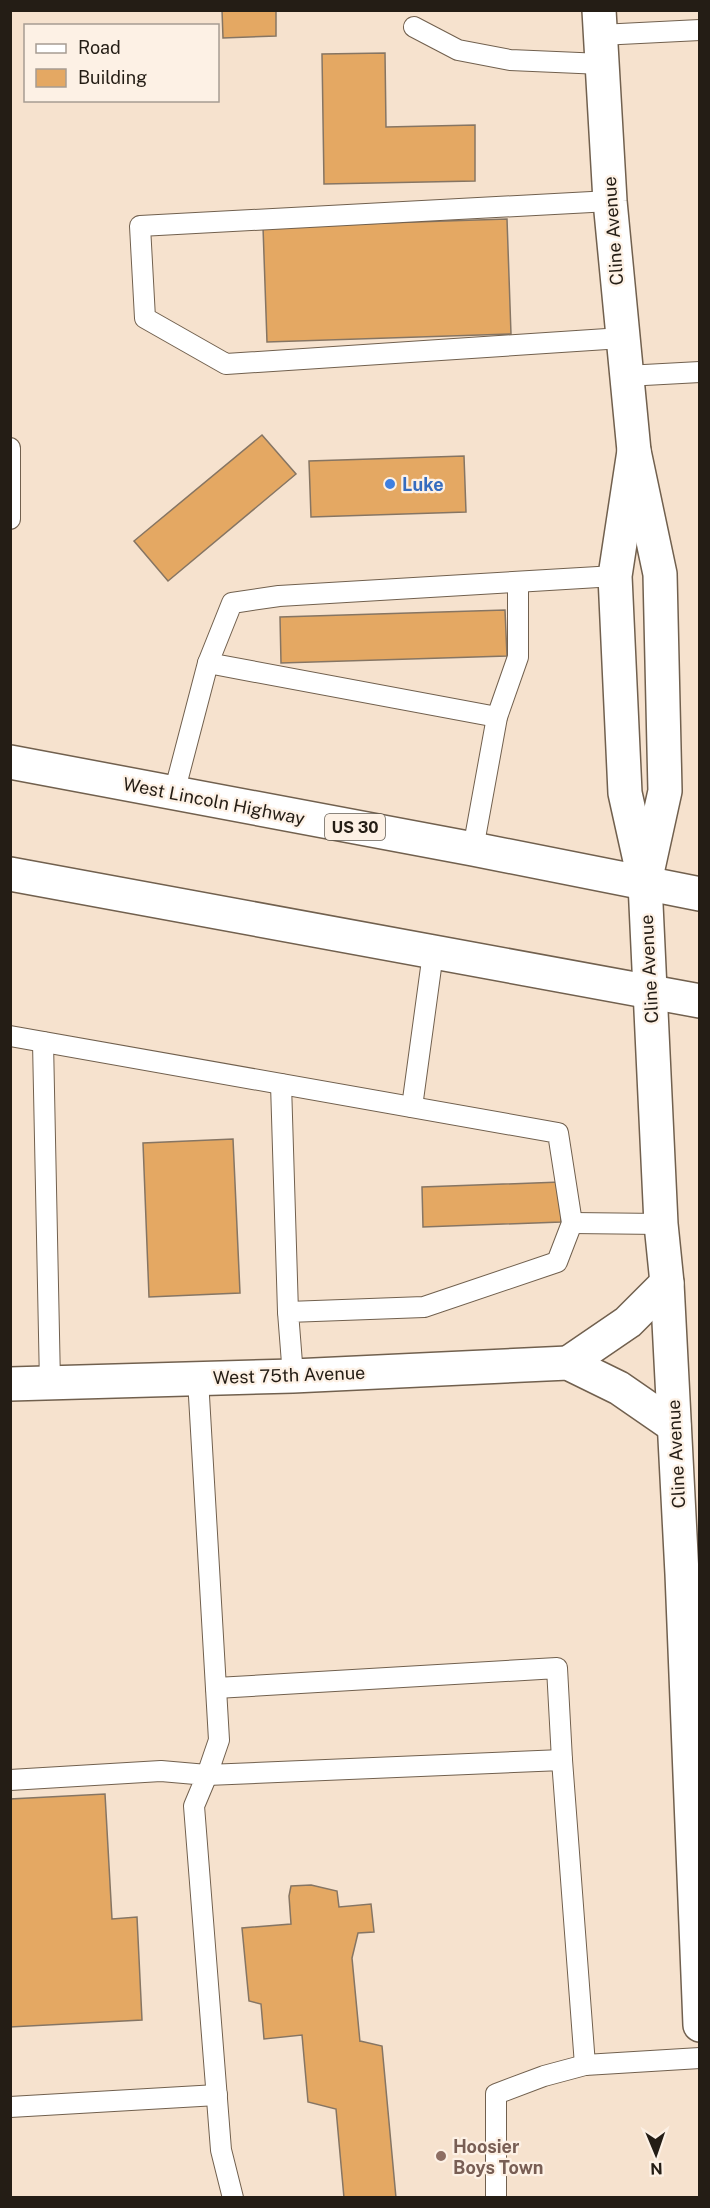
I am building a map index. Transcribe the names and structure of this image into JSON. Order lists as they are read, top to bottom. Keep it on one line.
{"streets":{"street":["Cline Avenue","West Lincoln Highway","US 30","West 75th Avenue"]},"crossings":[["Cline Avenue","West Lincoln Highway"],["Cline Avenue","West 75th Avenue"]],"places":["Luke","Hoosier Boys Town"],"legend":["Road","Building"],"north":"bottom"}
